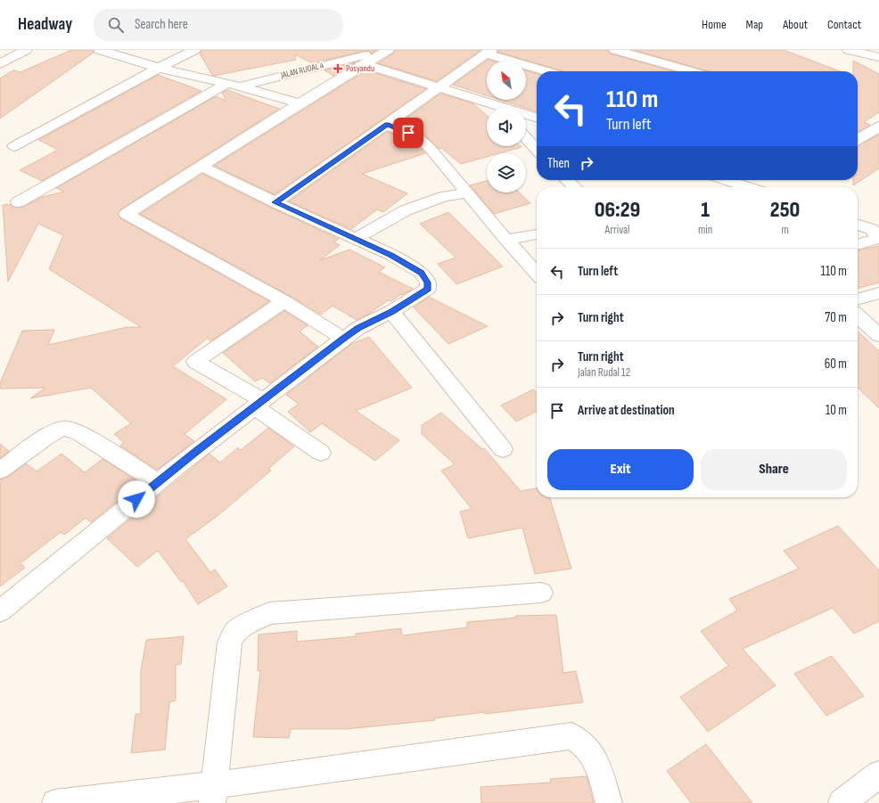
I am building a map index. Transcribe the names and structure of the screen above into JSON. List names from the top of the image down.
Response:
{
  "streets": {
    "street": ["JALAN RUDAL 4"]
  },
  "places": {
    "health": ["Posyandu"]
  },
  "north": "top left",
  "page": {
    "header": "Headway",
    "search": "Search here",
    "nav": [
      "Home",
      "Map",
      "About",
      "Contact"
    ],
    "turn": ["110 m", "Turn left"],
    "then": "Then",
    "eta": [
      "06:29",
      "Arrival",
      "1",
      "min",
      "250",
      "m"
    ],
    "list": [
      {
        "name": "Turn left",
        "value": "110 m"
      },
      {
        "name": "Turn right",
        "value": "70 m"
      },
      {
        "name": "Turn right",
        "note": "Jalan Rudal 12",
        "value": "60 m"
      },
      {
        "name": "Arrive at destination",
        "value": "10 m"
      }
    ],
    "buttons": ["Exit", "Share"]
  }
}
